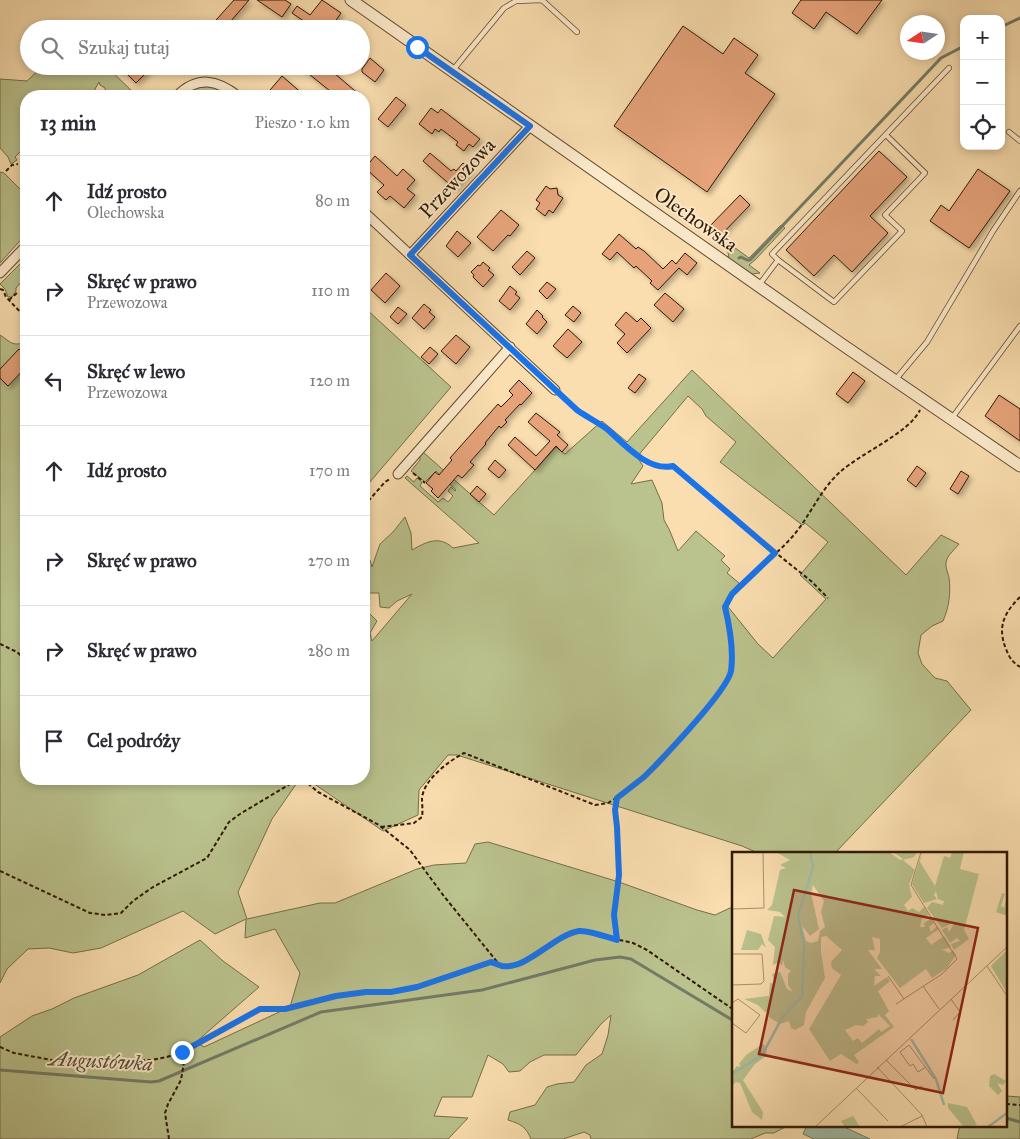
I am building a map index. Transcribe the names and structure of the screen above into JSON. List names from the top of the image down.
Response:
{
  "streets": {
    "street": ["Przewozowa", "Olechowska"]
  },
  "crossings": [
    ["Przewozowa", "Olechowska"]
  ],
  "water": ["Augustówka"],
  "north": "left",
  "page": {
    "map_buttons": ["+", "−"],
    "search": "Szukaj tutaj",
    "heading": ["13 min", "Pieszo · 1.0 km"],
    "list": [
      ["Idź prosto", "Olechowska", "80 m"],
      ["Skręć w prawo", "Przewozowa", "110 m"],
      ["Skręć w lewo", "Przewozowa", "120 m"],
      ["Idź prosto", "170 m"],
      ["Skręć w prawo", "270 m"],
      ["Skręć w prawo", "280 m"],
      "Cel podróży"
    ]
  }
}
